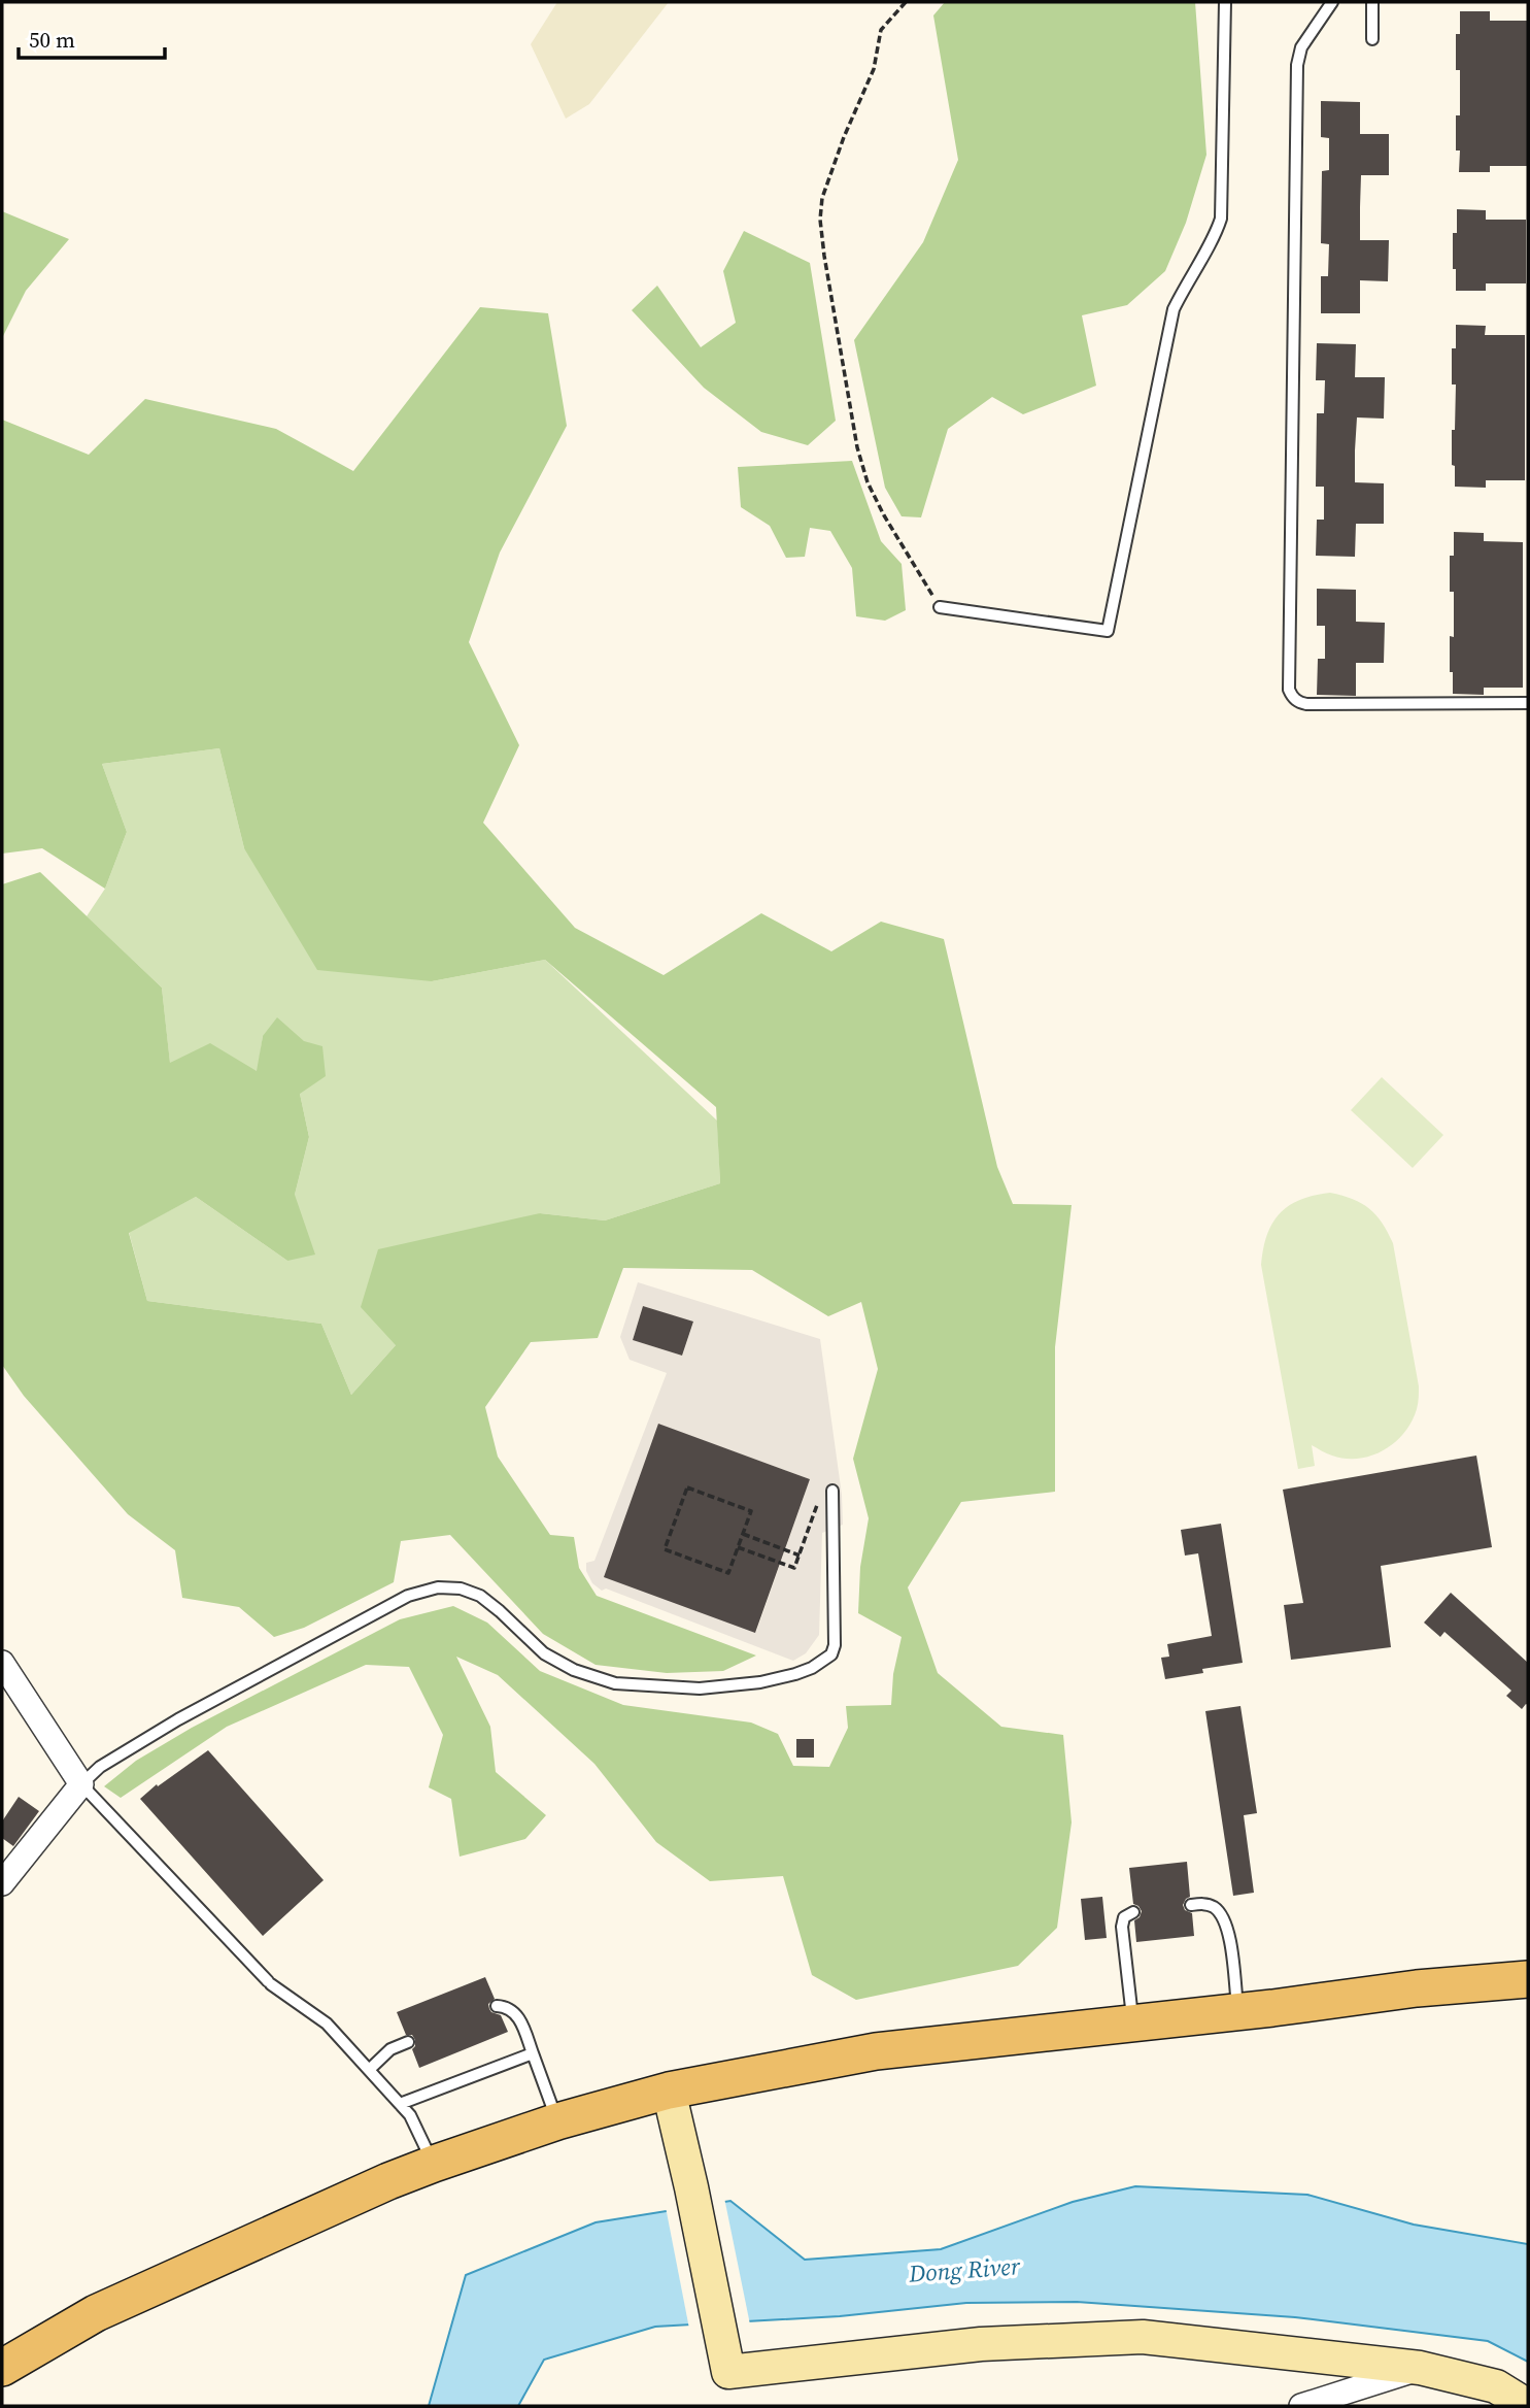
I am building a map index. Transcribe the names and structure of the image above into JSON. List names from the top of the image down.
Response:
{
  "water": ["Dong River"],
  "scale_bar": "50 m"
}
